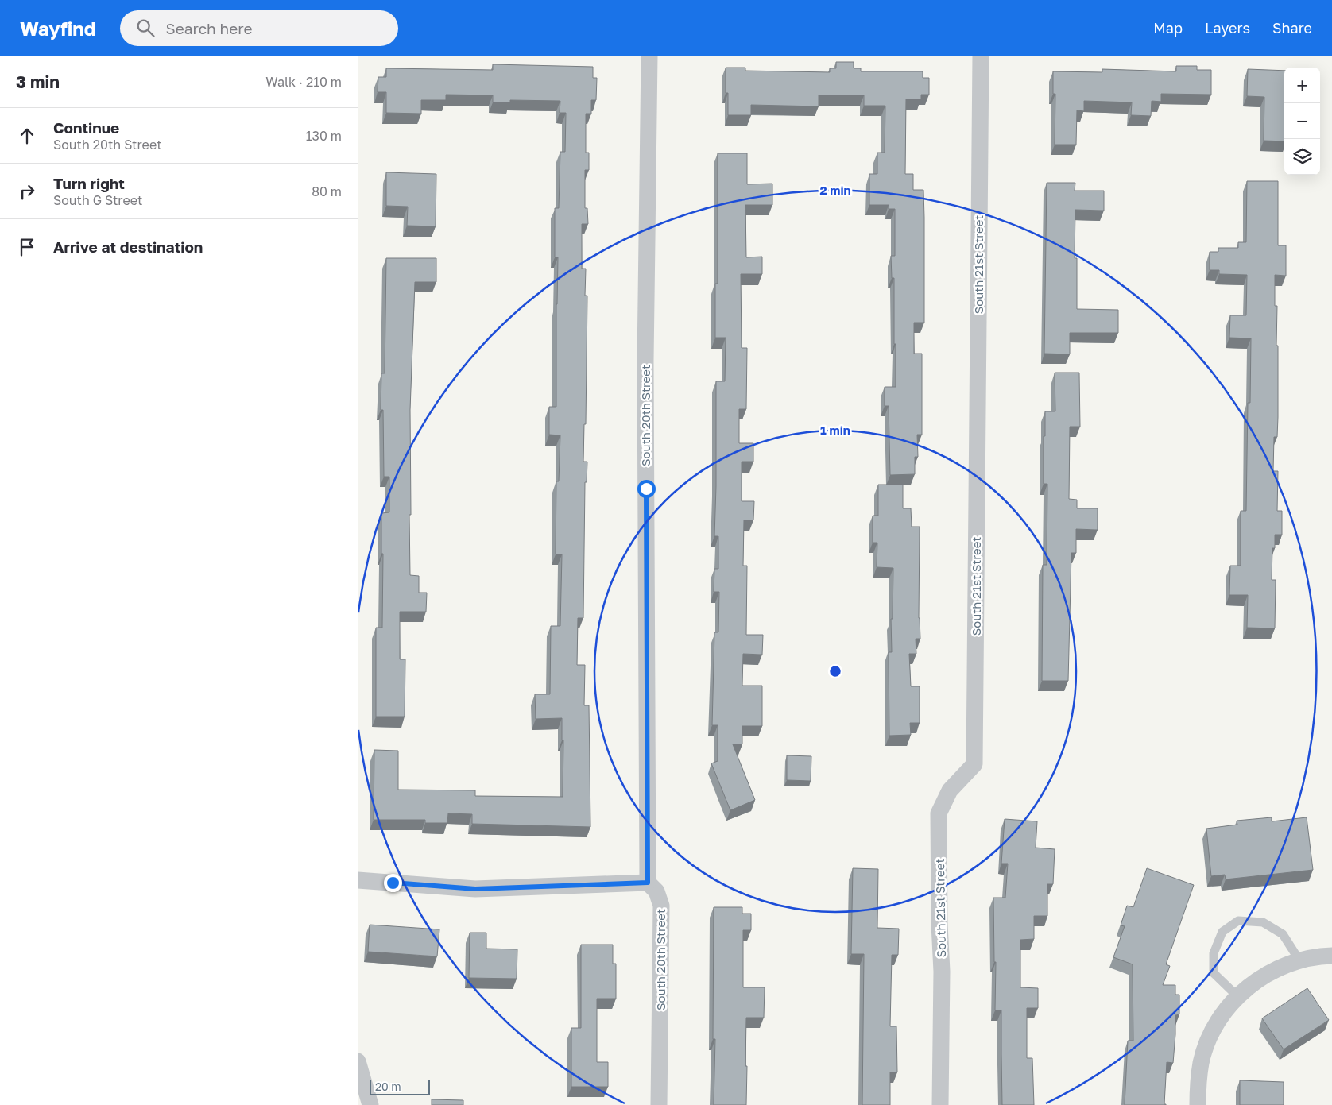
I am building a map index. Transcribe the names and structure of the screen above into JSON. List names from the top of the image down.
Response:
{
  "streets": {
    "street": ["South 21st Street", "South 20th Street"]
  },
  "scale_bar": "20 m",
  "page": {
    "header": "Wayfind",
    "search": "Search here",
    "nav": ["Map", "Layers", "Share"],
    "heading": ["3 min", "Walk · 210 m"],
    "map_buttons": ["+", "−"],
    "list": [
      ["Continue", "South 20th Street", "130 m"],
      ["Turn right", "South G Street", "80 m"],
      "Arrive at destination"
    ],
    "scale": "20 m"
  },
  "rings": ["2 min", "1 min"]
}
